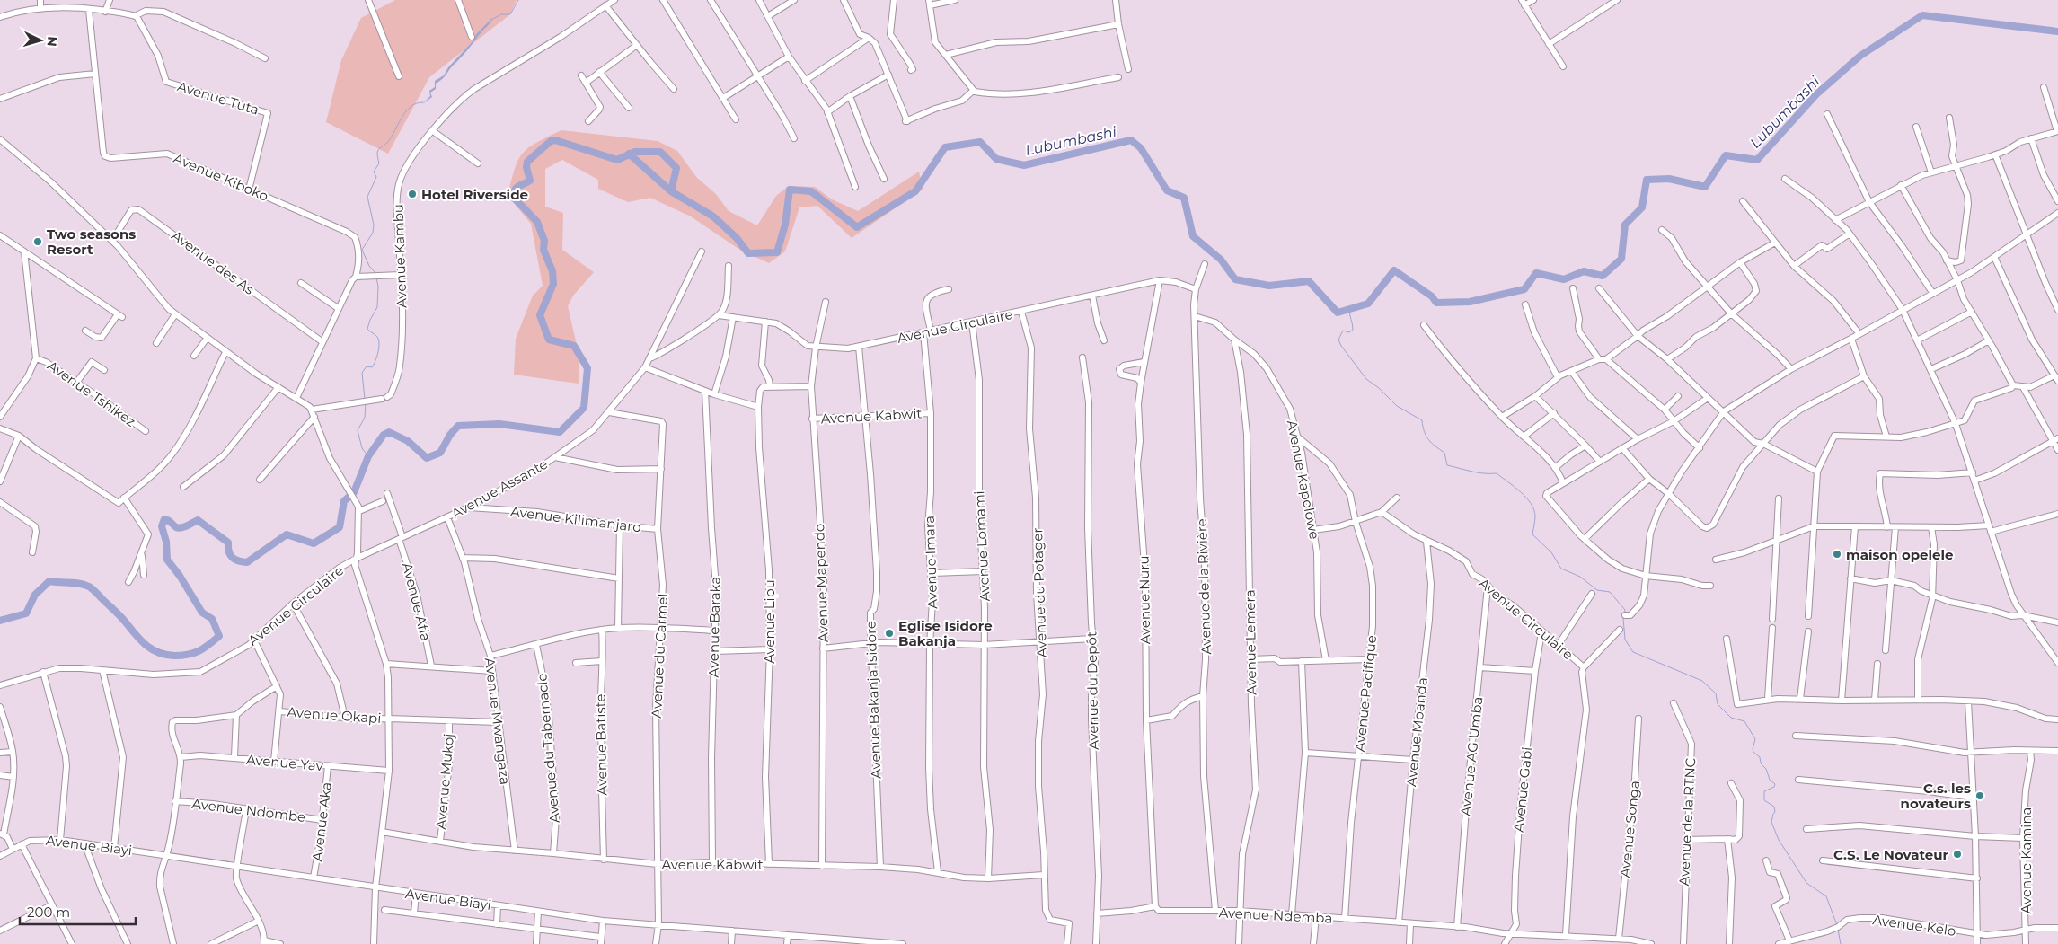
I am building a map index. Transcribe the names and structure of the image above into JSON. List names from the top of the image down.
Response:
{
  "streets": {
    "street": [
      "Avenue Tuta",
      "Avenue Kiboko",
      "Avenue Kambu",
      "Avenue des As",
      "Avenue Circulaire",
      "Avenue Tshikez",
      "Avenue Kabwit",
      "Avenue Kapolowe",
      "Avenue Assante",
      "Avenue Kilimanjaro",
      "Avenue Lomami",
      "Avenue Imara",
      "Avenue Mapendo",
      "Avenue de la Rivière",
      "Avenue du Potager",
      "Avenue Nuru",
      "Avenue Afia",
      "Avenue Lipu",
      "Avenue Baraka",
      "Avenue Lemera",
      "Avenue du Carmel",
      "Avenue du Depôt",
      "Avenue Pacifique",
      "Avenue Bakanja Isidore",
      "Avenue Okapi",
      "Avenue Mwangaza",
      "Avenue Moanda",
      "Avenue Batiste",
      "Avenue du Tabernacle",
      "Avenue AG Umba",
      "Avenue Yav",
      "Avenue Mukoj",
      "Avenue Gabi",
      "Avenue Ndombe",
      "Avenue Aka",
      "Avenue de la RTNC",
      "Avenue Songa",
      "Avenue Biayi",
      "Avenue Kamina",
      "Avenue Ndemba",
      "Avenue Kelo"
    ]
  },
  "crossings": [
    ["Avenue Tuta", "Avenue Kiboko"],
    ["Avenue Circulaire", "Avenue Assante"],
    ["Avenue Circulaire", "Avenue Lomami"],
    ["Avenue Circulaire", "Avenue Imara"],
    ["Avenue Circulaire", "Avenue Mapendo"],
    ["Avenue Circulaire", "Avenue de la Rivière"],
    ["Avenue Circulaire", "Avenue du Potager"],
    ["Avenue Circulaire", "Avenue Bakanja Isidore"],
    ["Avenue Circulaire", "Avenue Moanda"],
    ["Avenue Circulaire", "Avenue AG Umba"],
    ["Avenue Circulaire", "Avenue Gabi"],
    ["Avenue Kabwit", "Avenue Lomami"],
    ["Avenue Kabwit", "Avenue Imara"],
    ["Avenue Kabwit", "Avenue Mapendo"],
    ["Avenue Kabwit", "Avenue du Potager"],
    ["Avenue Kabwit", "Avenue Lipu"],
    ["Avenue Kabwit", "Avenue Baraka"],
    ["Avenue Kabwit", "Avenue du Carmel"],
    ["Avenue Kabwit", "Avenue Bakanja Isidore"],
    ["Avenue Kabwit", "Avenue Mwangaza"],
    ["Avenue Kabwit", "Avenue Batiste"],
    ["Avenue Kabwit", "Avenue du Tabernacle"],
    ["Avenue Kabwit", "Avenue Mukoj"],
    ["Avenue Kapolowe", "Avenue de la Rivière"],
    ["Avenue Kapolowe", "Avenue Lemera"],
    ["Avenue Kapolowe", "Avenue Pacifique"],
    ["Avenue Assante", "Avenue Kilimanjaro"],
    ["Avenue Assante", "Avenue Afia"],
    ["Avenue Assante", "Avenue du Carmel"],
    ["Avenue Assante", "Avenue Mwangaza"],
    ["Avenue Kilimanjaro", "Avenue du Carmel"],
    ["Avenue de la Rivière", "Avenue Ndemba"],
    ["Avenue Nuru", "Avenue Ndemba"],
    ["Avenue Lemera", "Avenue Ndemba"],
    ["Avenue du Carmel", "Avenue Biayi"],
    ["Avenue du Depôt", "Avenue Ndemba"],
    ["Avenue Pacifique", "Avenue Ndemba"],
    ["Avenue Okapi", "Avenue Mwangaza"],
    ["Avenue Okapi", "Avenue Mukoj"],
    ["Avenue Moanda", "Avenue Ndemba"],
    ["Avenue AG Umba", "Avenue Ndemba"],
    ["Avenue Yav", "Avenue Aka"],
    ["Avenue Gabi", "Avenue Ndemba"],
    ["Avenue Ndombe", "Avenue Aka"],
    ["Avenue Aka", "Avenue Biayi"],
    ["Avenue Songa", "Avenue Ndemba"],
    ["Avenue Kamina", "Avenue Kelo"]
  ],
  "water": ["Lubumbashi"],
  "places": [
    "Hotel Riverside",
    "Two seasons Resort",
    "maison opelele",
    "Eglise Isidore Bakanja",
    "C.s. les novateurs",
    "C.S. Le Novateur"
  ],
  "scale_bar": "200 m",
  "north": "right"
}
